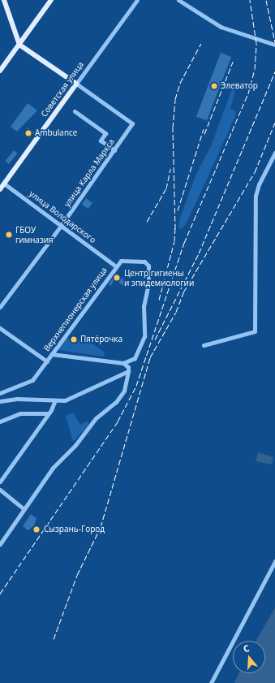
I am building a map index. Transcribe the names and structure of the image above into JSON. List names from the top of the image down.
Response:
{
  "streets": {
    "main road": ["Советская улица"],
    "street": ["улица Карла Маркса", "улица Володарского", "Верхнепионерская улица"]
  },
  "crossings": [
    ["Советская улица", "улица Карла Маркса"],
    ["Советская улица", "улица Володарского"],
    ["улица Карла Маркса", "улица Володарского"],
    ["улица Володарского", "Верхнепионерская улица"]
  ],
  "places": [
    "Элеватор",
    "Ambulance",
    "ГБОУ гимназия",
    "Центр гигиены и эпидемиологии",
    "Пятёрочка",
    "Сызрань-Город"
  ],
  "north": "top"
}
